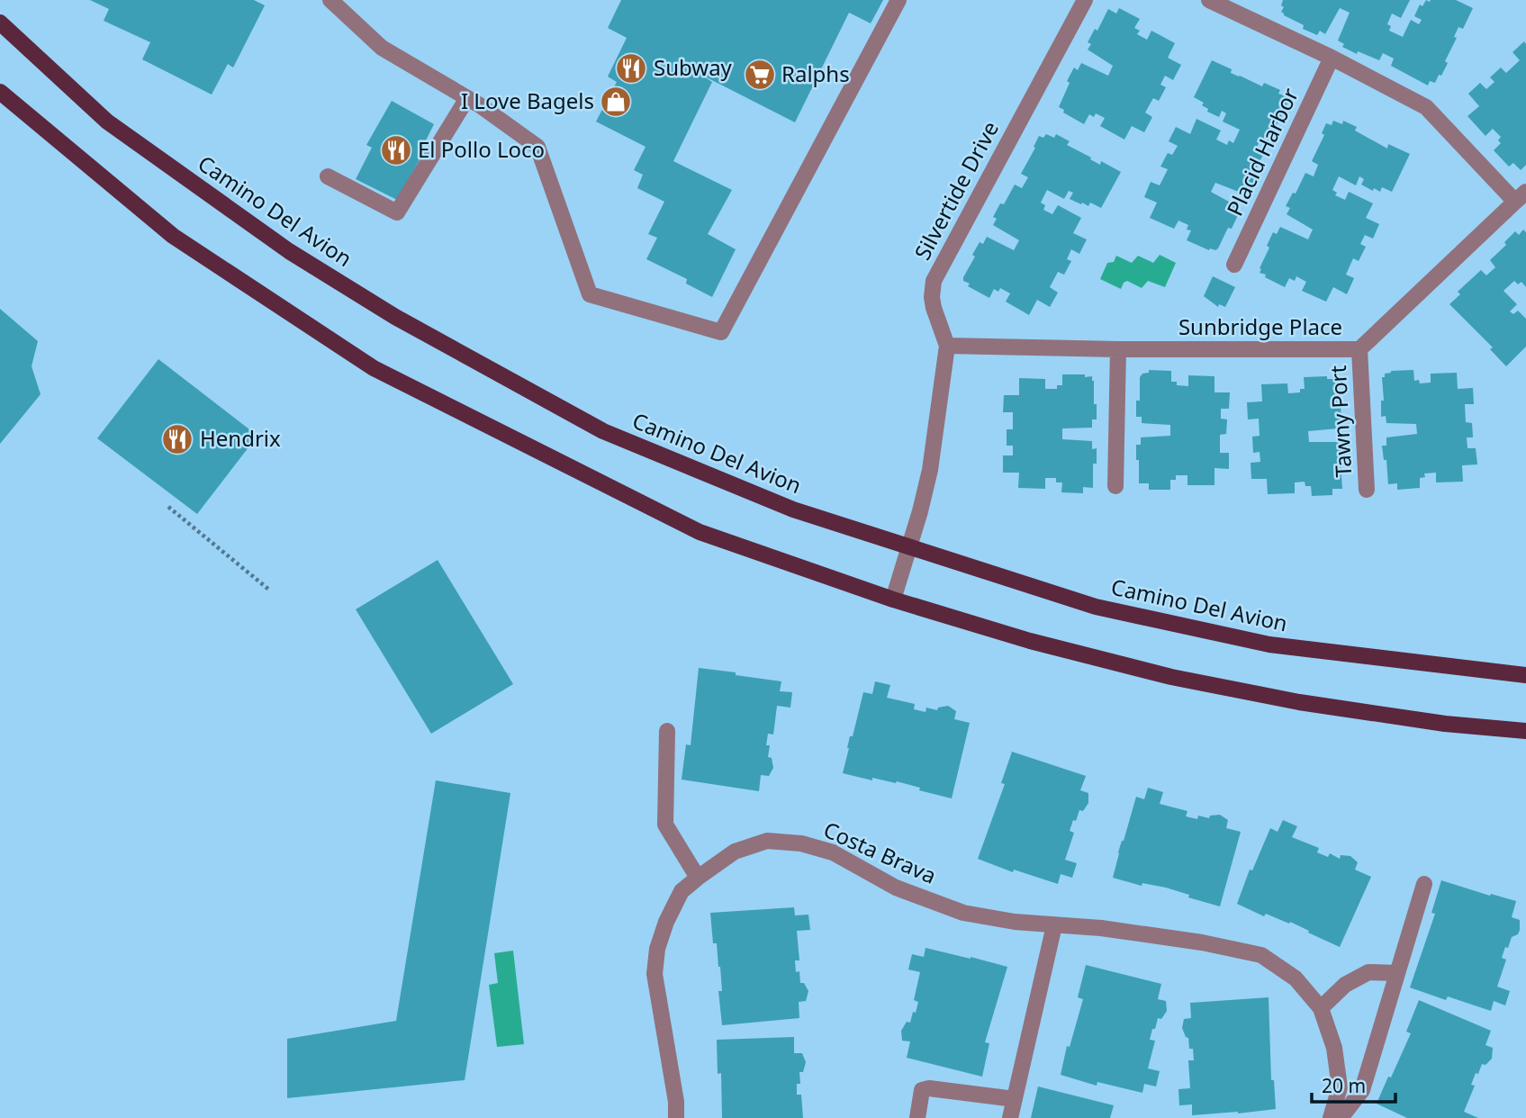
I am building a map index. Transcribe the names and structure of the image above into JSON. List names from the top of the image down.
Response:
{
  "streets": {
    "main road": ["Camino Del Avion"],
    "street": [
      "Placid Harbor",
      "Silvertide Drive",
      "Sunbridge Place",
      "Tawny Port",
      "Costa Brava"
    ]
  },
  "crossings": [
    ["Silvertide Drive", "Camino Del Avion"],
    ["Silvertide Drive", "Sunbridge Place"],
    ["Sunbridge Place", "Tawny Port"]
  ],
  "places": {
    "restaurant": ["Subway", "El Pollo Loco", "Hendrix"],
    "supermarket": ["Ralphs"],
    "shop": ["I Love Bagels"]
  },
  "scale_bar": "20 m"
}
